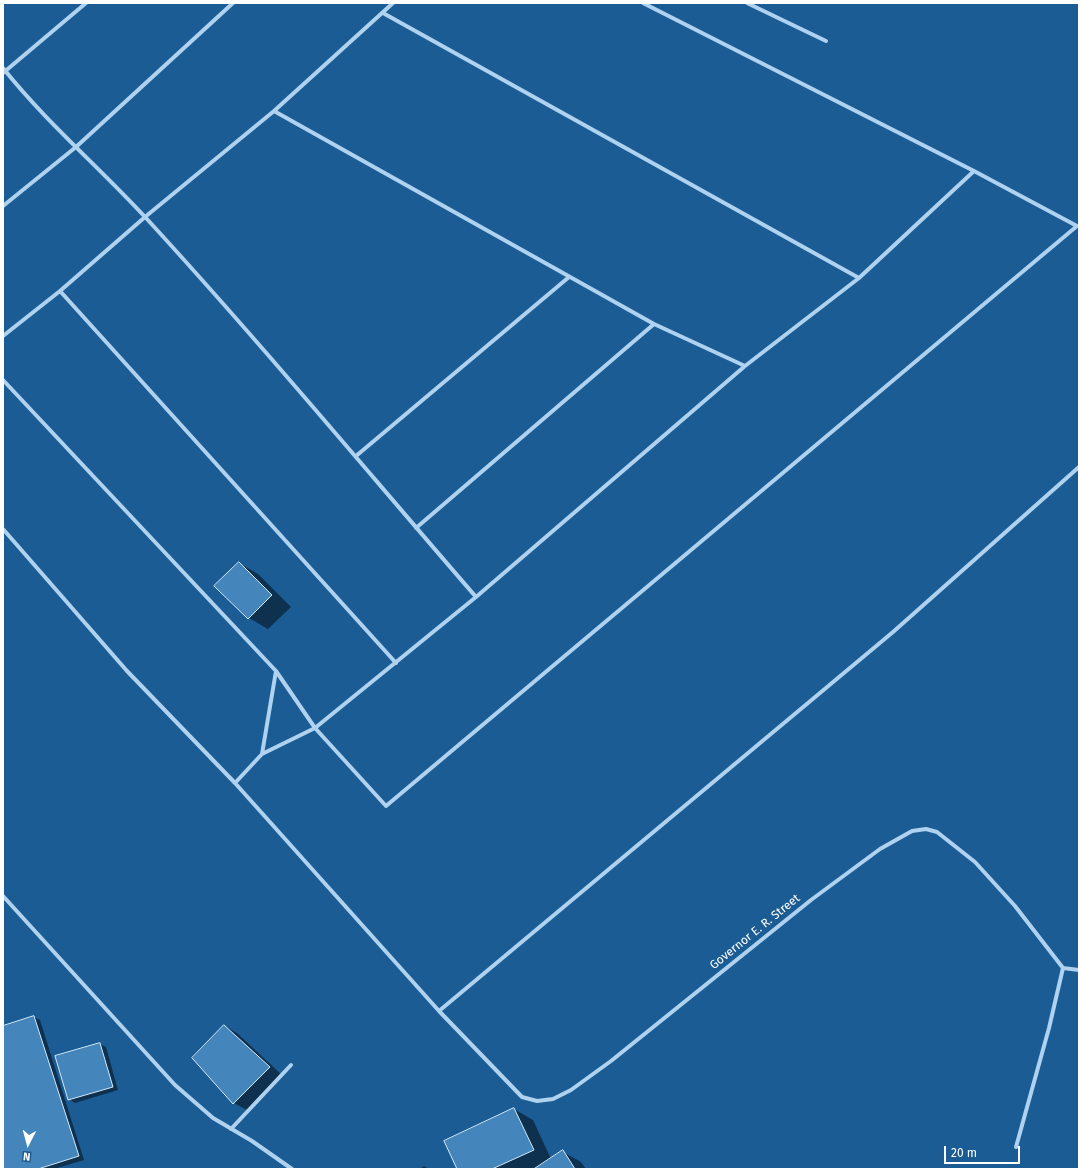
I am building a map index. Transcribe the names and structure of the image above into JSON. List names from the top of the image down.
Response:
{
  "streets": {
    "street": ["Governor E. R. Street"]
  },
  "scale_bar": "20 m",
  "north": "bottom"
}
